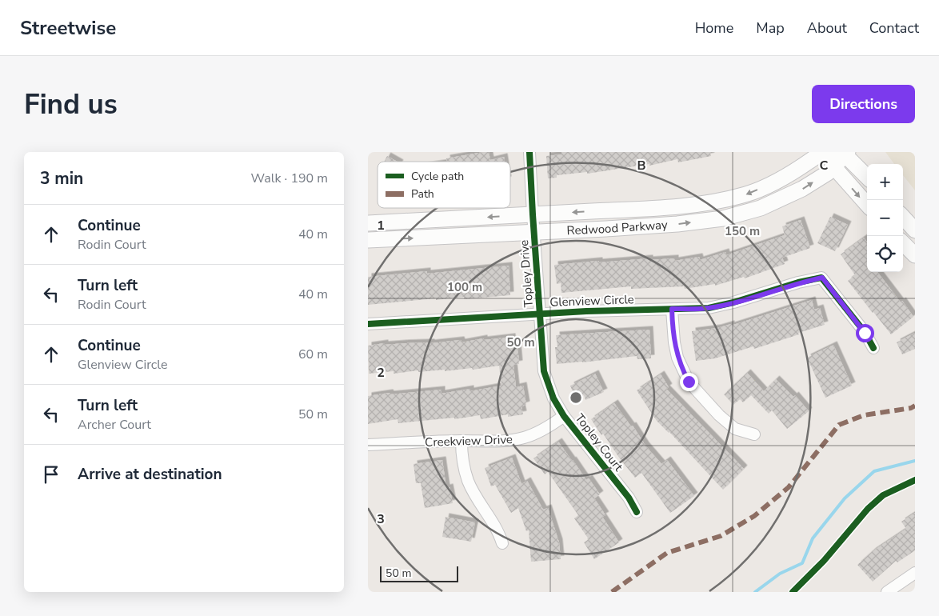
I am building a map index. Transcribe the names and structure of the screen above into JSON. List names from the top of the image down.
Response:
{
  "streets": {
    "main road": ["Redwood Parkway"],
    "street": [
      "Topley Drive",
      "Glenview Circle",
      "Creekview Drive",
      "Topley Court"
    ]
  },
  "crossings": [
    ["Redwood Parkway", "Topley Drive"],
    ["Topley Drive", "Glenview Circle"],
    ["Topley Drive", "Topley Court"],
    ["Glenview Circle", "Topley Court"],
    ["Creekview Drive", "Topley Court"]
  ],
  "legend": ["Cycle path", "Path"],
  "scale_bar": "50 m",
  "page": {
    "header": "Streetwise",
    "nav": [
      "Home",
      "Map",
      "About",
      "Contact"
    ],
    "buttons": "Directions",
    "title": "Find us",
    "heading": ["3 min", "Walk · 190 m"],
    "map_buttons": ["+", "−"],
    "list": [
      ["Continue", "Rodin Court", "40 m"],
      ["Turn left", "Rodin Court", "40 m"],
      ["Continue", "Glenview Circle", "60 m"],
      ["Turn left", "Archer Court", "50 m"],
      "Arrive at destination"
    ],
    "scale": "50 m"
  },
  "grid": {
    "columns": ["B", "C"],
    "rows": ["1", "2", "3"]
  },
  "rings": ["150 m", "100 m", "50 m"]
}
